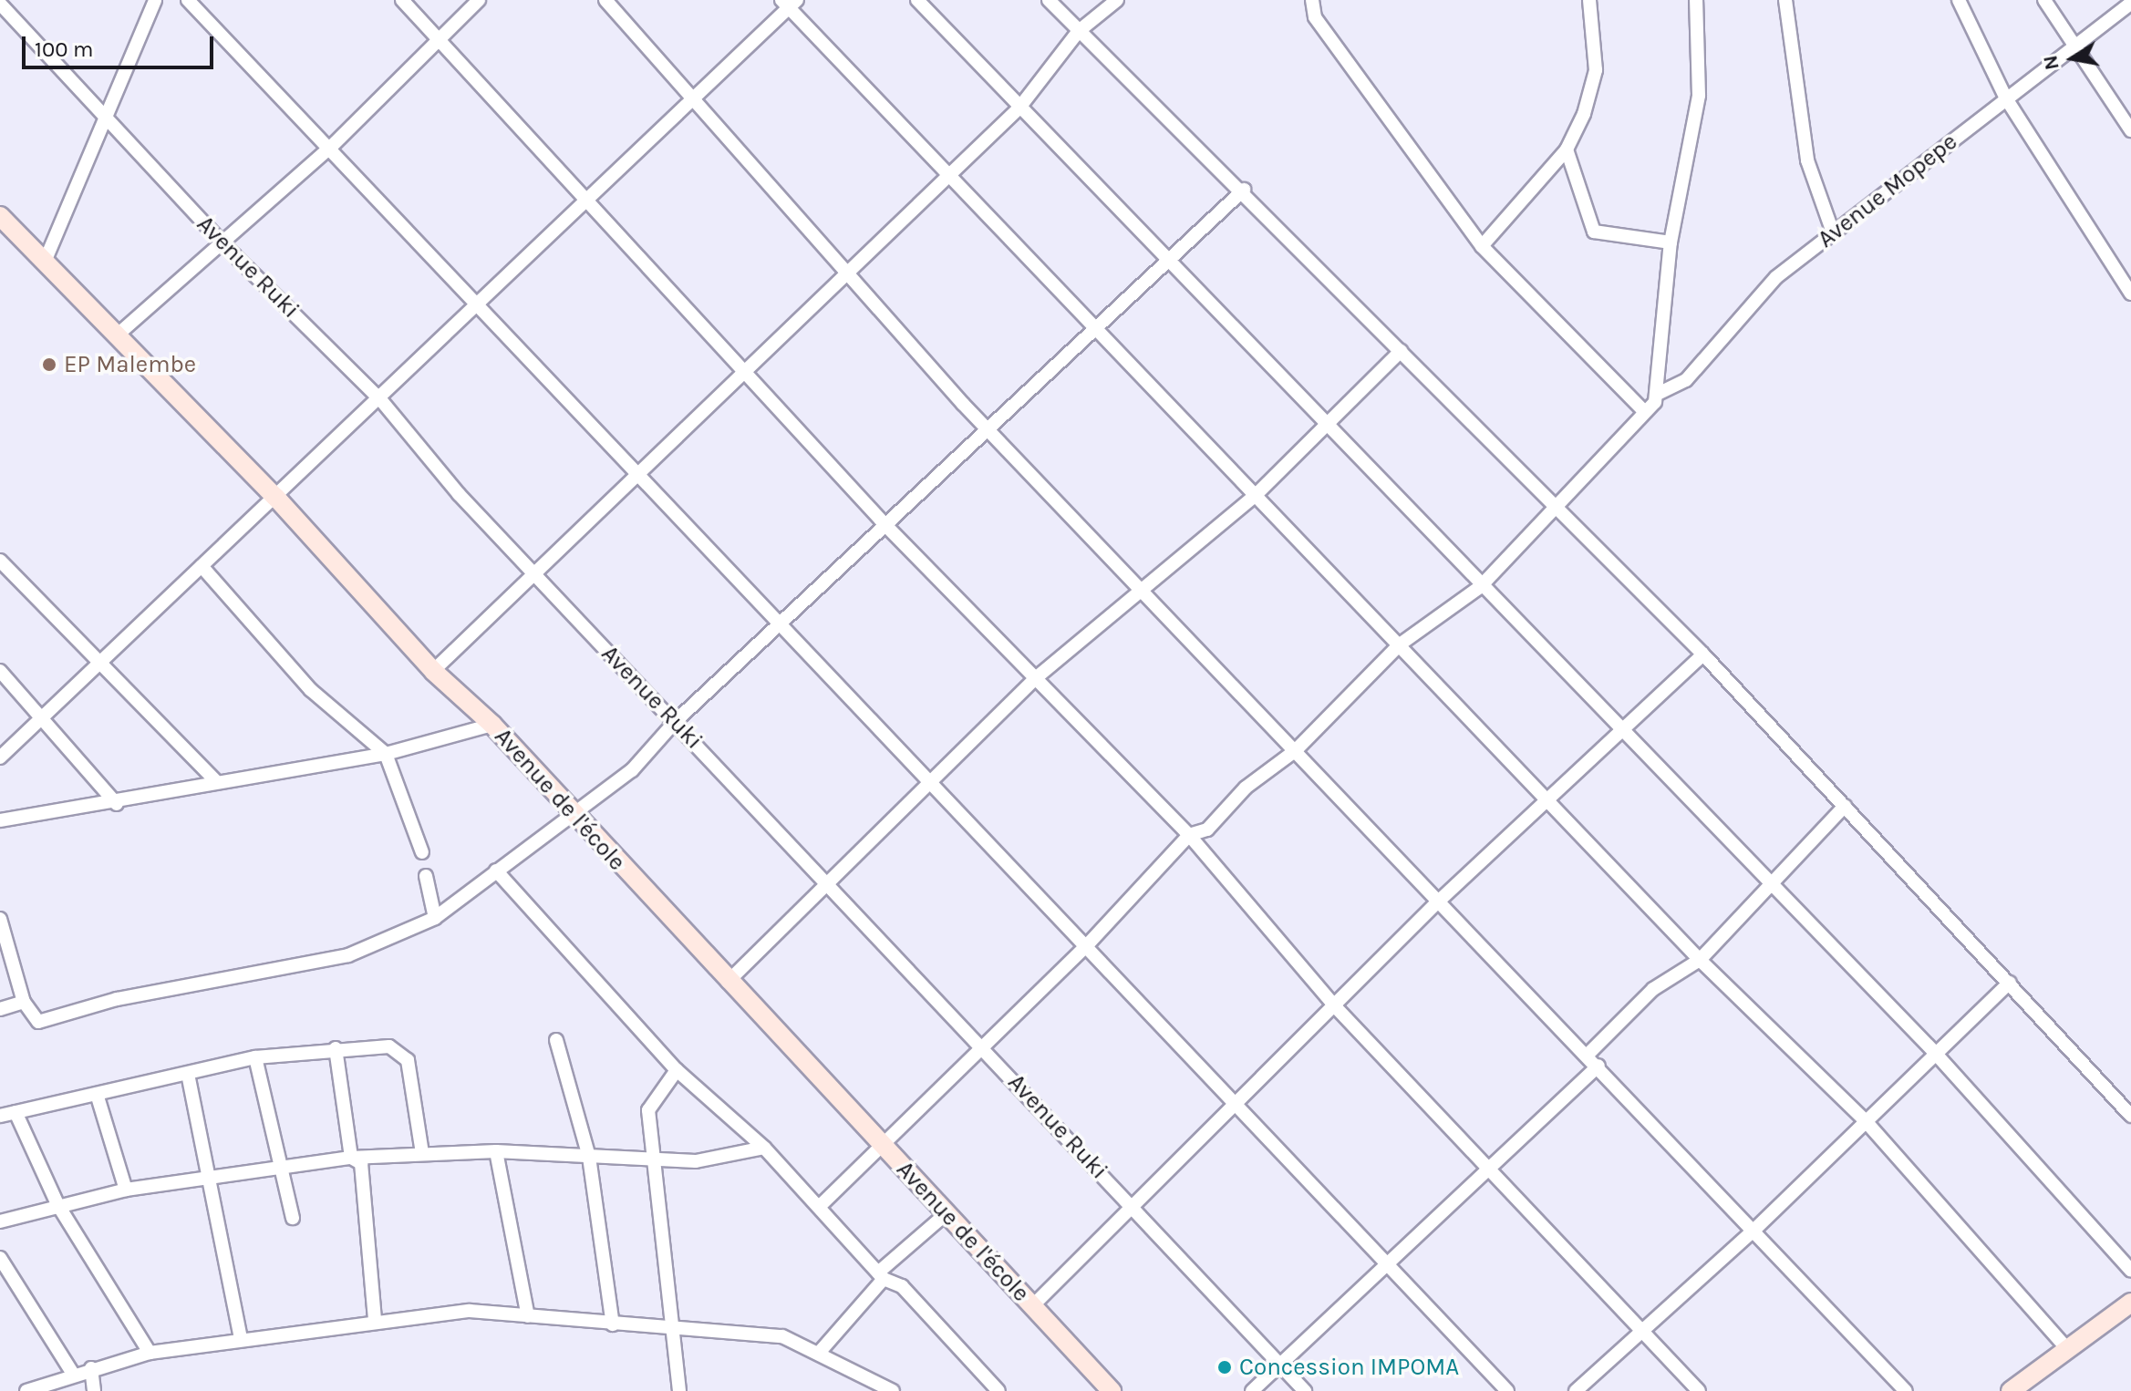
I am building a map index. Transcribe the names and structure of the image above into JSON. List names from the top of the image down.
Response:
{
  "streets": {
    "street": ["Avenue Mopepe", "Avenue Ruki", "Avenue de l'école"]
  },
  "places": ["EP Malembe", "Concession IMPOMA"],
  "scale_bar": "100 m",
  "north": "left"
}
